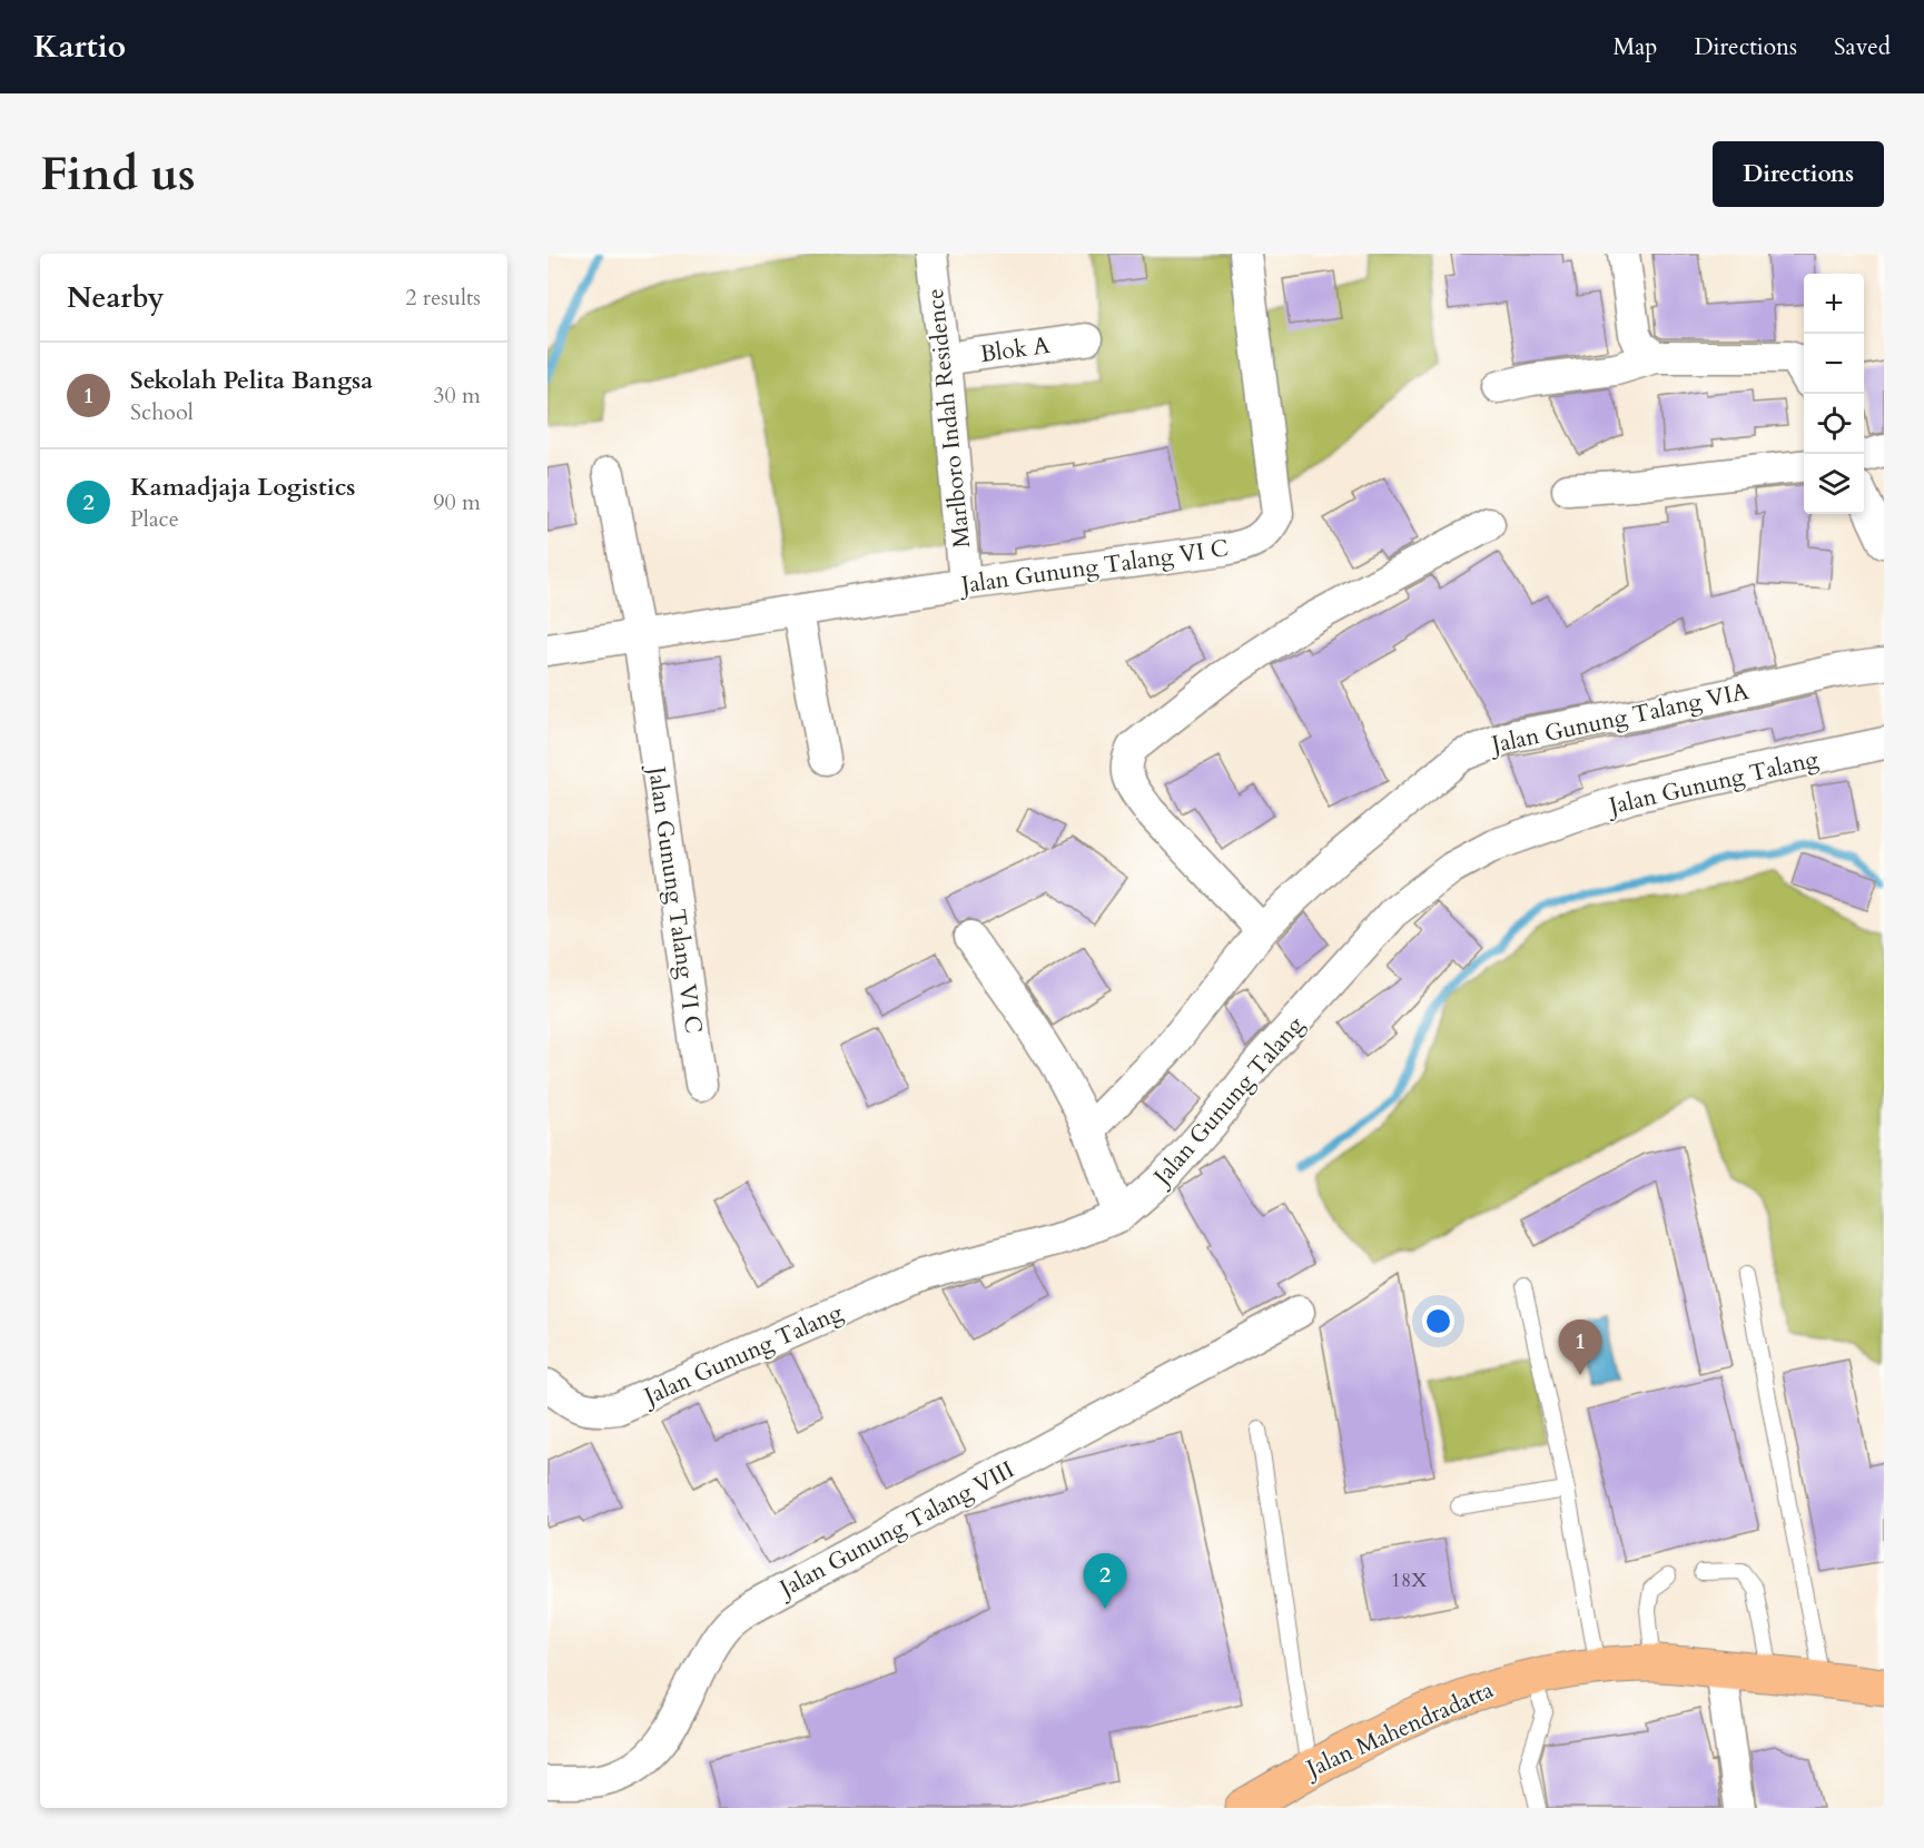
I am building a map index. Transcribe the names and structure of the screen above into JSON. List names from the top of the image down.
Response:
{
  "streets": {
    "highway": ["Jalan Mahendradatta"],
    "street": [
      "Blok A",
      "Marlboro Indah Residence",
      "Jalan Gunung Talang VI C",
      "Jalan Gunung Talang VIA",
      "Jalan Gunung Talang",
      "Jalan Gunung Talang VIII"
    ]
  },
  "crossings": [
    ["Blok A", "Marlboro Indah Residence"],
    ["Marlboro Indah Residence", "Jalan Gunung Talang VI C"]
  ],
  "house_numbers": ["18X"],
  "page": {
    "header": "Kartio",
    "nav": ["Map", "Directions", "Saved"],
    "buttons": "Directions",
    "title": "Find us",
    "heading": ["Nearby", "2 results"],
    "map_buttons": ["+", "−"],
    "list": [
      {
        "mark": "1",
        "name": "Sekolah Pelita Bangsa",
        "note": "School",
        "value": "30 m"
      },
      {
        "mark": "2",
        "name": "Kamadjaja Logistics",
        "note": "Place",
        "value": "90 m"
      }
    ],
    "pins": ["1", "2"]
  }
}
